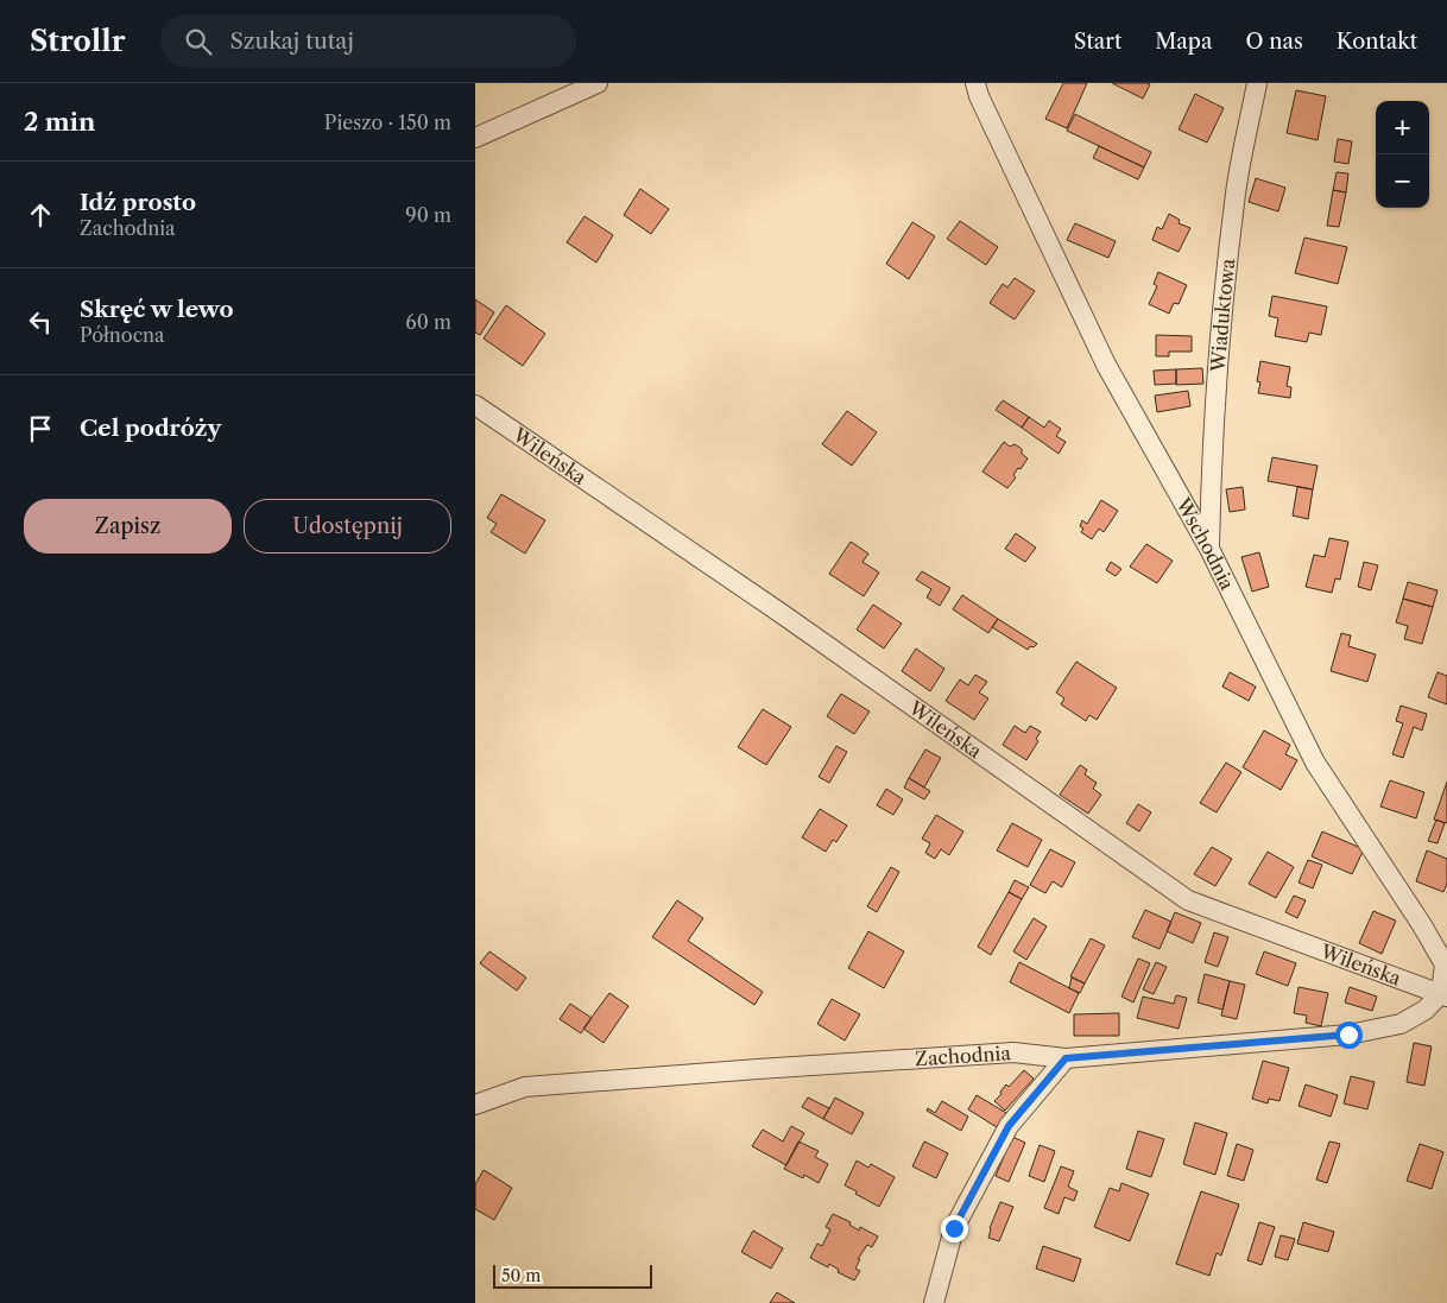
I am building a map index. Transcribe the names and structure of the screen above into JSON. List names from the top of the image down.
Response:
{
  "streets": {
    "street": [
      "Wiaduktowa",
      "Wileńska",
      "Wschodnia",
      "Zachodnia"
    ]
  },
  "crossings": [
    ["Wiaduktowa", "Wschodnia"],
    ["Wileńska", "Wschodnia"],
    ["Wileńska", "Zachodnia"],
    ["Wschodnia", "Zachodnia"]
  ],
  "scale_bar": "50 m",
  "page": {
    "header": "Strollr",
    "search": "Szukaj tutaj",
    "nav": [
      "Start",
      "Mapa",
      "O nas",
      "Kontakt"
    ],
    "heading": ["2 min", "Pieszo · 150 m"],
    "map_buttons": ["+", "−"],
    "list": [
      ["Idź prosto", "Zachodnia", "90 m"],
      ["Skręć w lewo", "Północna", "60 m"],
      "Cel podróży"
    ],
    "buttons": ["Zapisz", "Udostępnij"],
    "scale": "50 m"
  }
}
